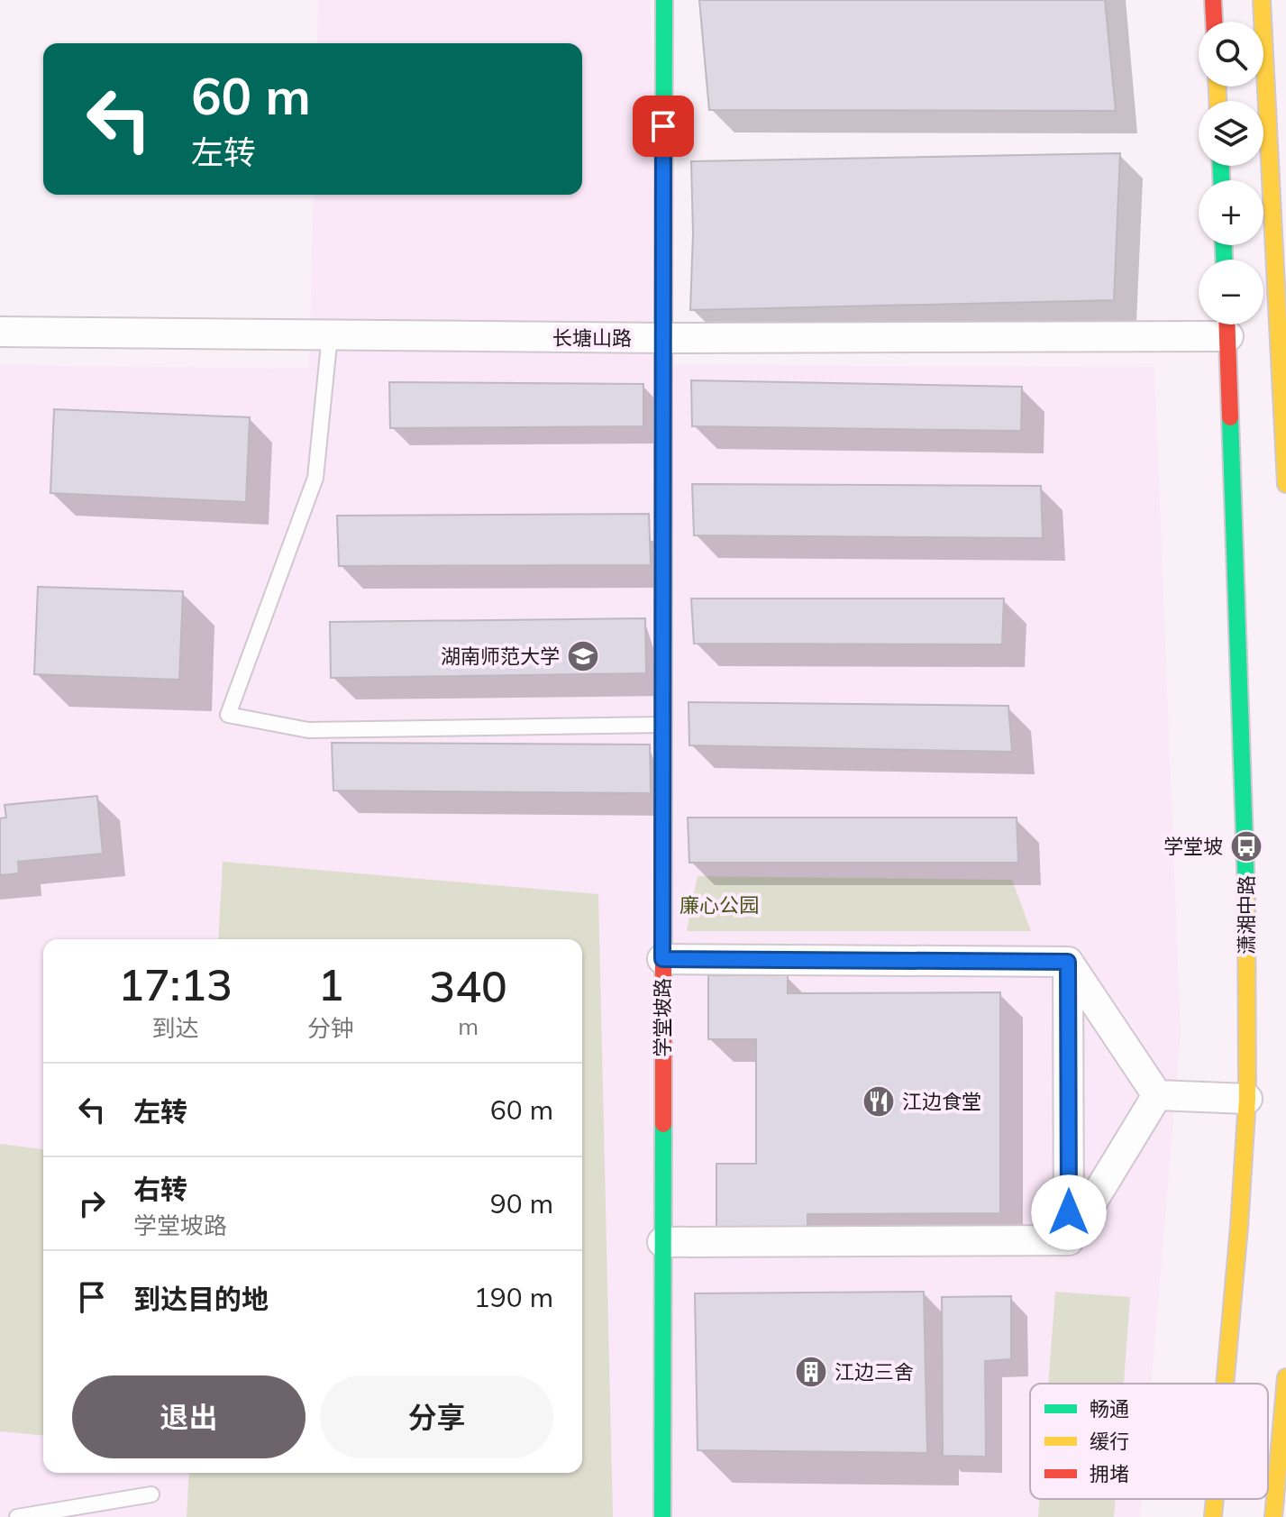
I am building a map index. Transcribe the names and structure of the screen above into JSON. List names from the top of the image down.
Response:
{
  "streets": {
    "main road": ["潇湘中路", "学堂坡路"],
    "street": ["长塘山路"]
  },
  "crossings": [
    ["长塘山路", "学堂坡路"]
  ],
  "parks": ["廉心公园"],
  "places": {
    "school or university": ["湖南师范大学"],
    "bus stop": ["学堂坡"],
    "restaurant": ["江边食堂"],
    "building": ["江边三舍"]
  },
  "legend": ["畅通", "缓行", "拥堵"],
  "page": {
    "map_buttons": ["+", "−"],
    "turn": ["60 m", "左转"],
    "eta": [
      "17:13",
      "到达",
      "1",
      "分钟",
      "340",
      "m"
    ],
    "list": [
      {
        "name": "左转",
        "value": "60 m"
      },
      {
        "name": "右转",
        "note": "学堂坡路",
        "value": "90 m"
      },
      {
        "name": "到达目的地",
        "value": "190 m"
      }
    ],
    "buttons": ["退出", "分享"]
  }
}
